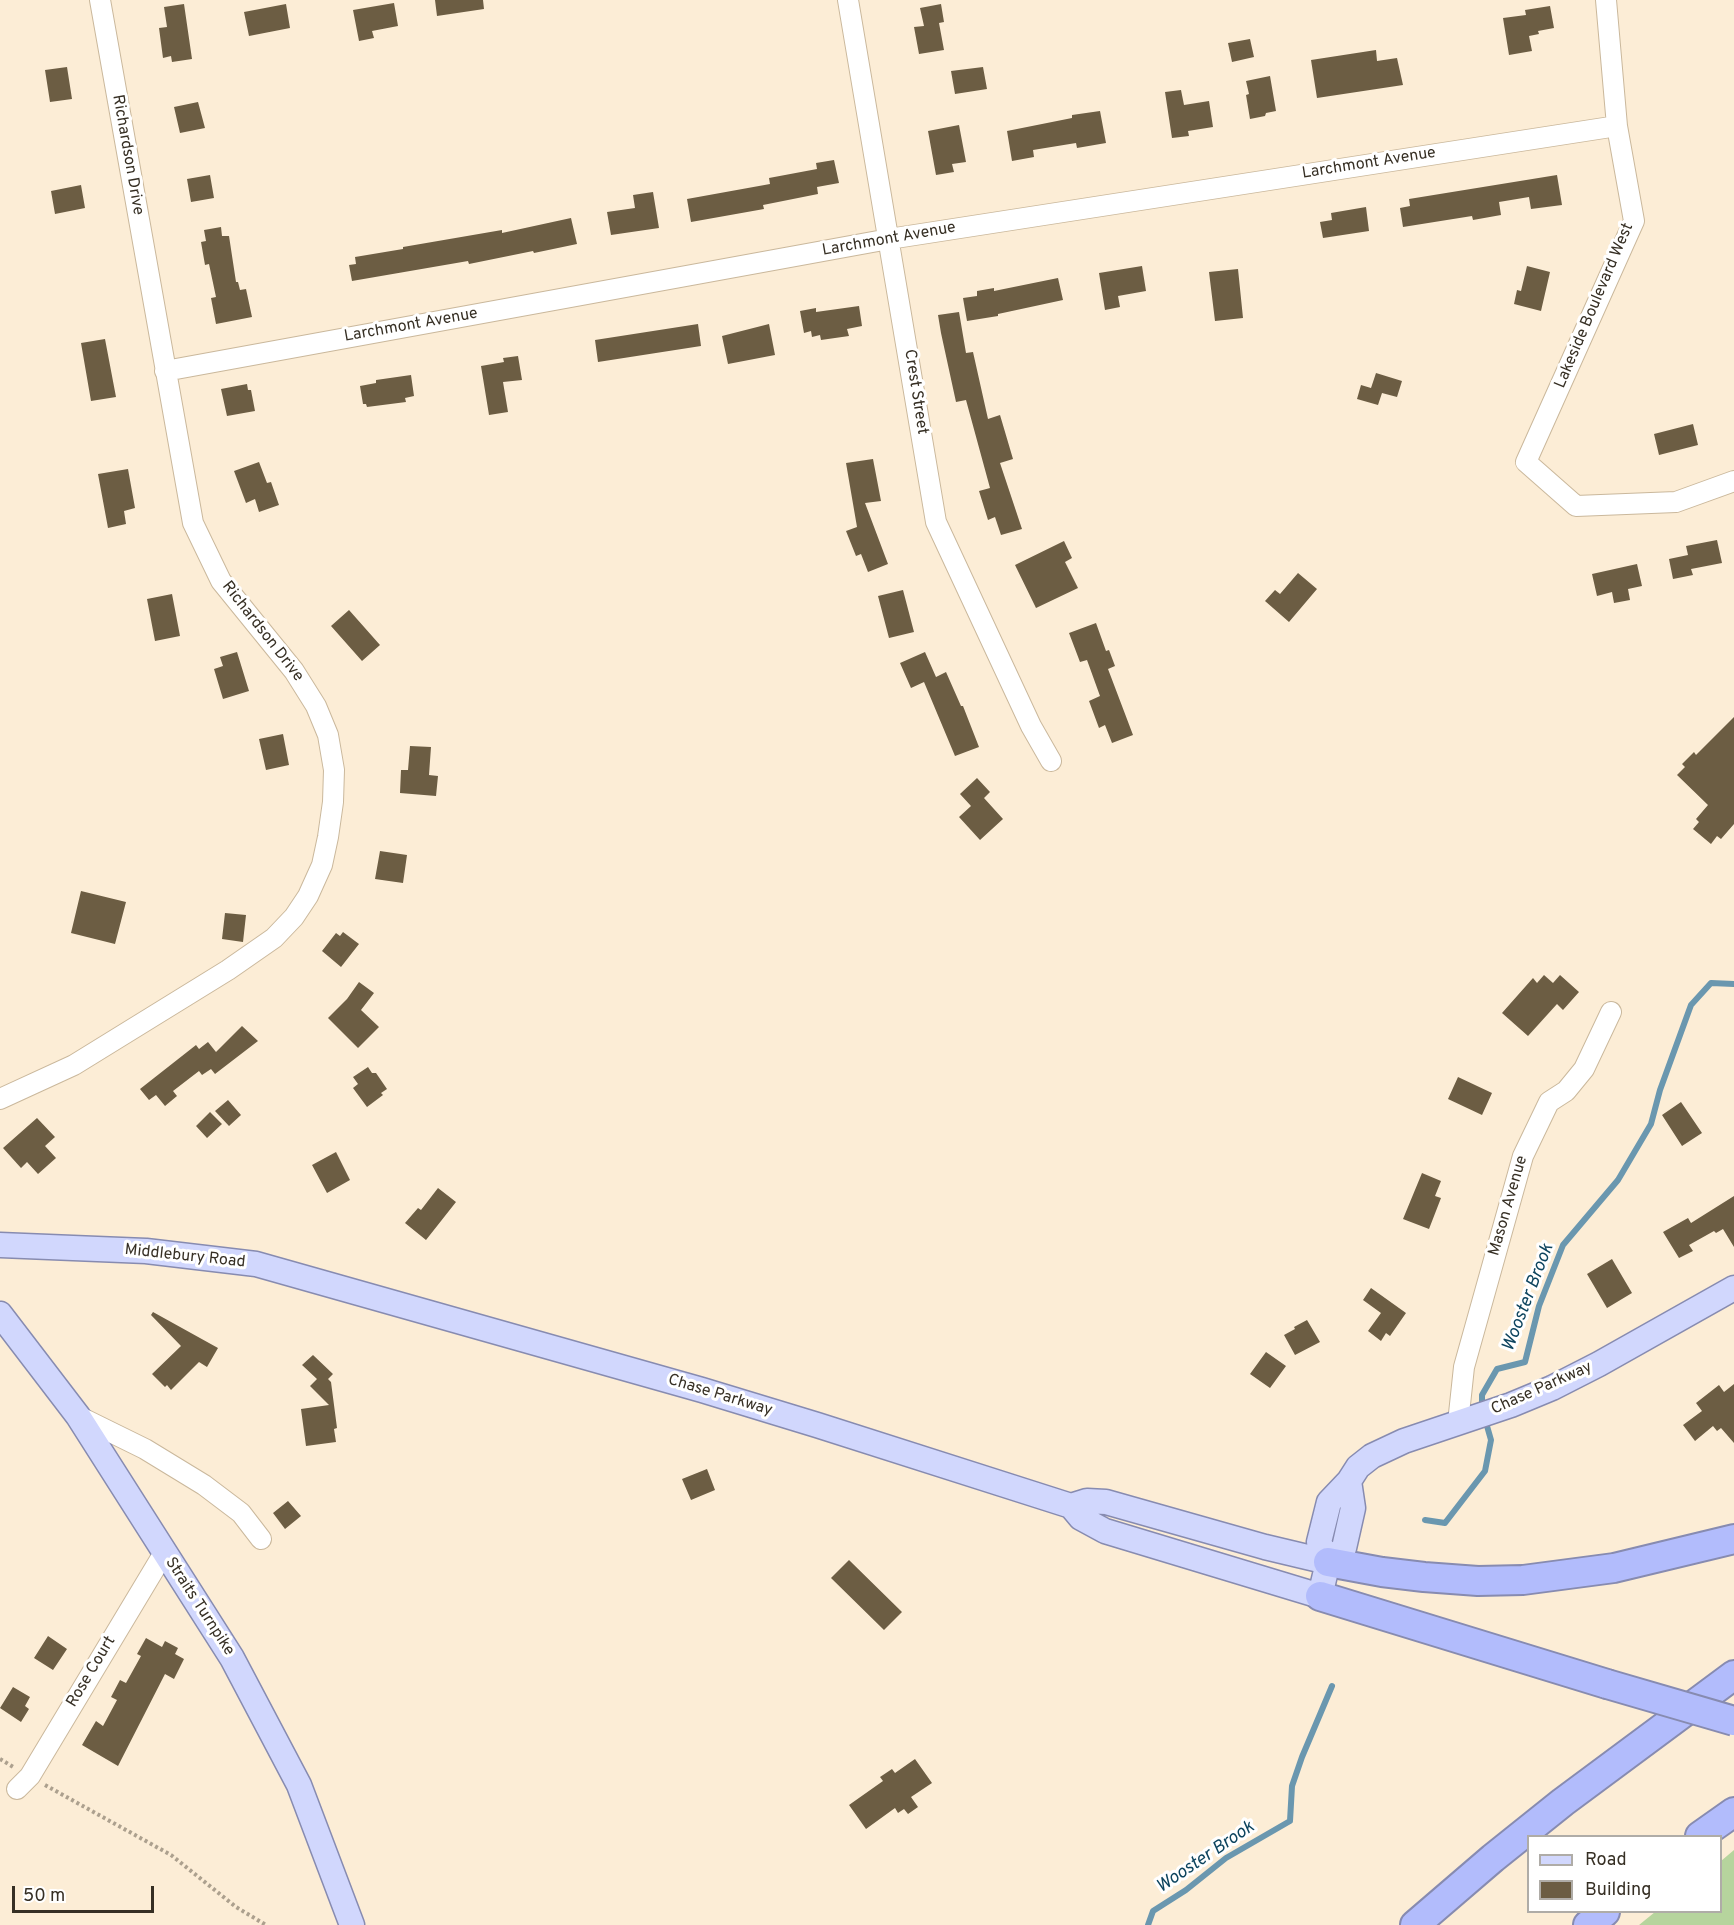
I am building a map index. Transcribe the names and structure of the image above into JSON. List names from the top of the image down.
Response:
{
  "streets": {
    "main road": ["Middlebury Road", "Chase Parkway", "Straits Turnpike"],
    "street": [
      "Richardson Drive",
      "Larchmont Avenue",
      "Lakeside Boulevard West",
      "Crest Street",
      "Mason Avenue",
      "Rose Court"
    ]
  },
  "crossings": [
    ["Richardson Drive", "Larchmont Avenue"],
    ["Larchmont Avenue", "Lakeside Boulevard West"],
    ["Larchmont Avenue", "Crest Street"],
    ["Mason Avenue", "Chase Parkway"],
    ["Middlebury Road", "Chase Parkway"],
    ["Straits Turnpike", "Rose Court"]
  ],
  "water": ["Wooster Brook"],
  "legend": ["Road", "Building"],
  "scale_bar": "50 m"
}
